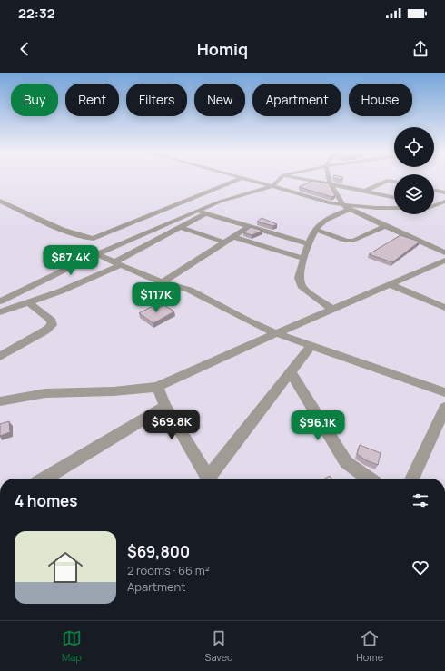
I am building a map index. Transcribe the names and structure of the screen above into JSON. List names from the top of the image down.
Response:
{
  "page": {
    "status": "22:32",
    "header": "Homiq",
    "chip": [
      "Buy",
      "Rent",
      "Filters",
      "New",
      "Apartment",
      "House"
    ],
    "price": [
      "$87.4K",
      "$117K",
      "$69.8K",
      "$96.1K"
    ],
    "heading": "4 homes",
    "list": [
      {
        "name": "$69,800",
        "note": "2 rooms · 66 m² · Apartment"
      }
    ],
    "tabs": ["Map", "Saved", "Home"]
  }
}
